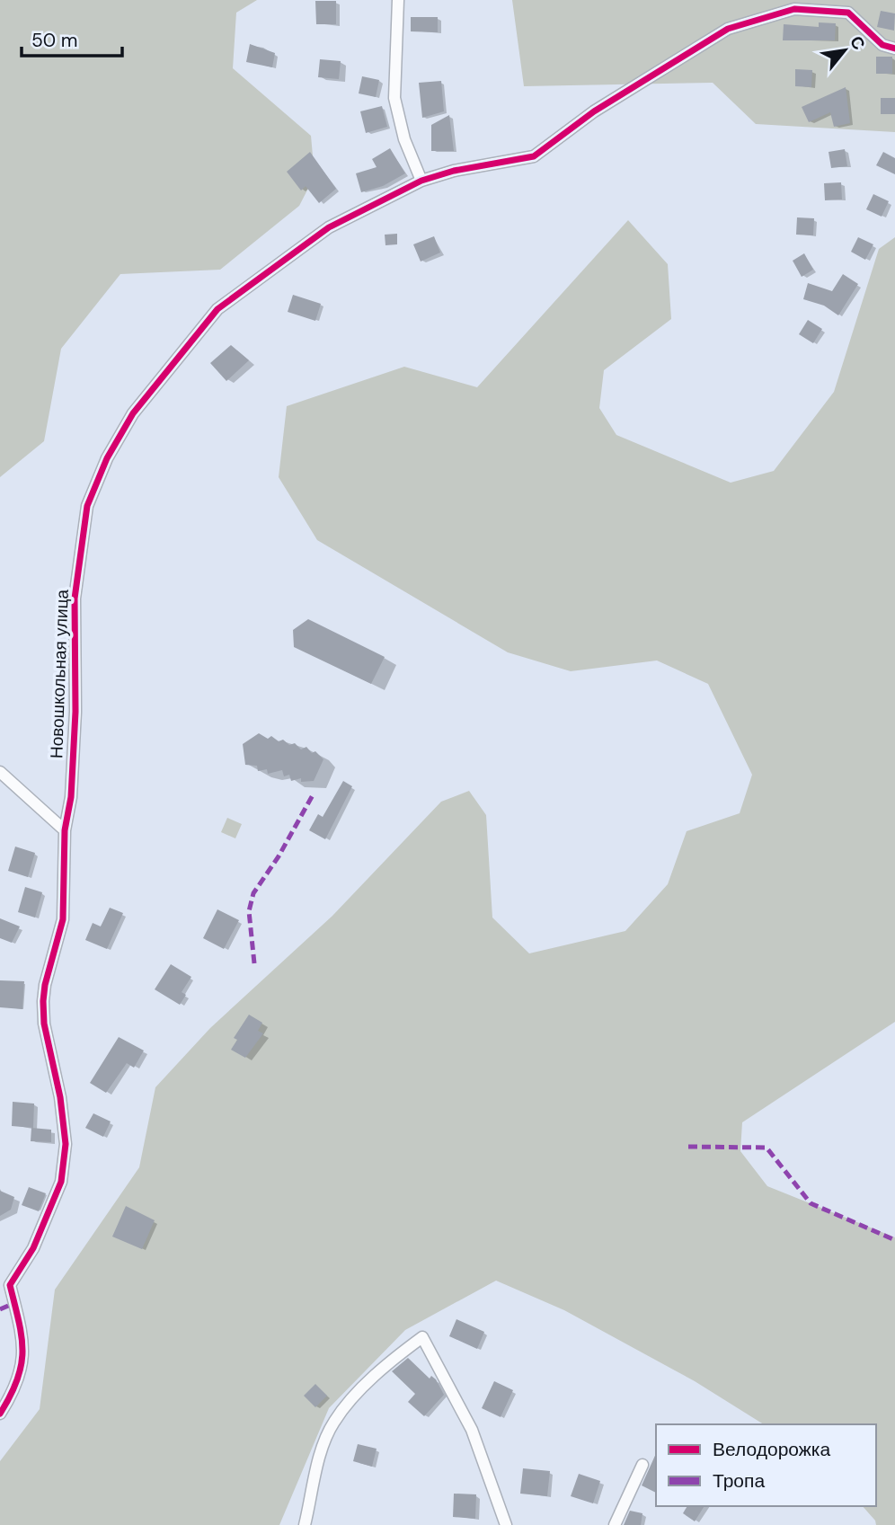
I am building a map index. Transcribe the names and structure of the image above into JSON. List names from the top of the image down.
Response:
{
  "streets": {
    "street": ["Новошкольная улица"]
  },
  "legend": ["Велодорожка", "Тропа"],
  "scale_bar": "50 m",
  "north": "top right"
}
